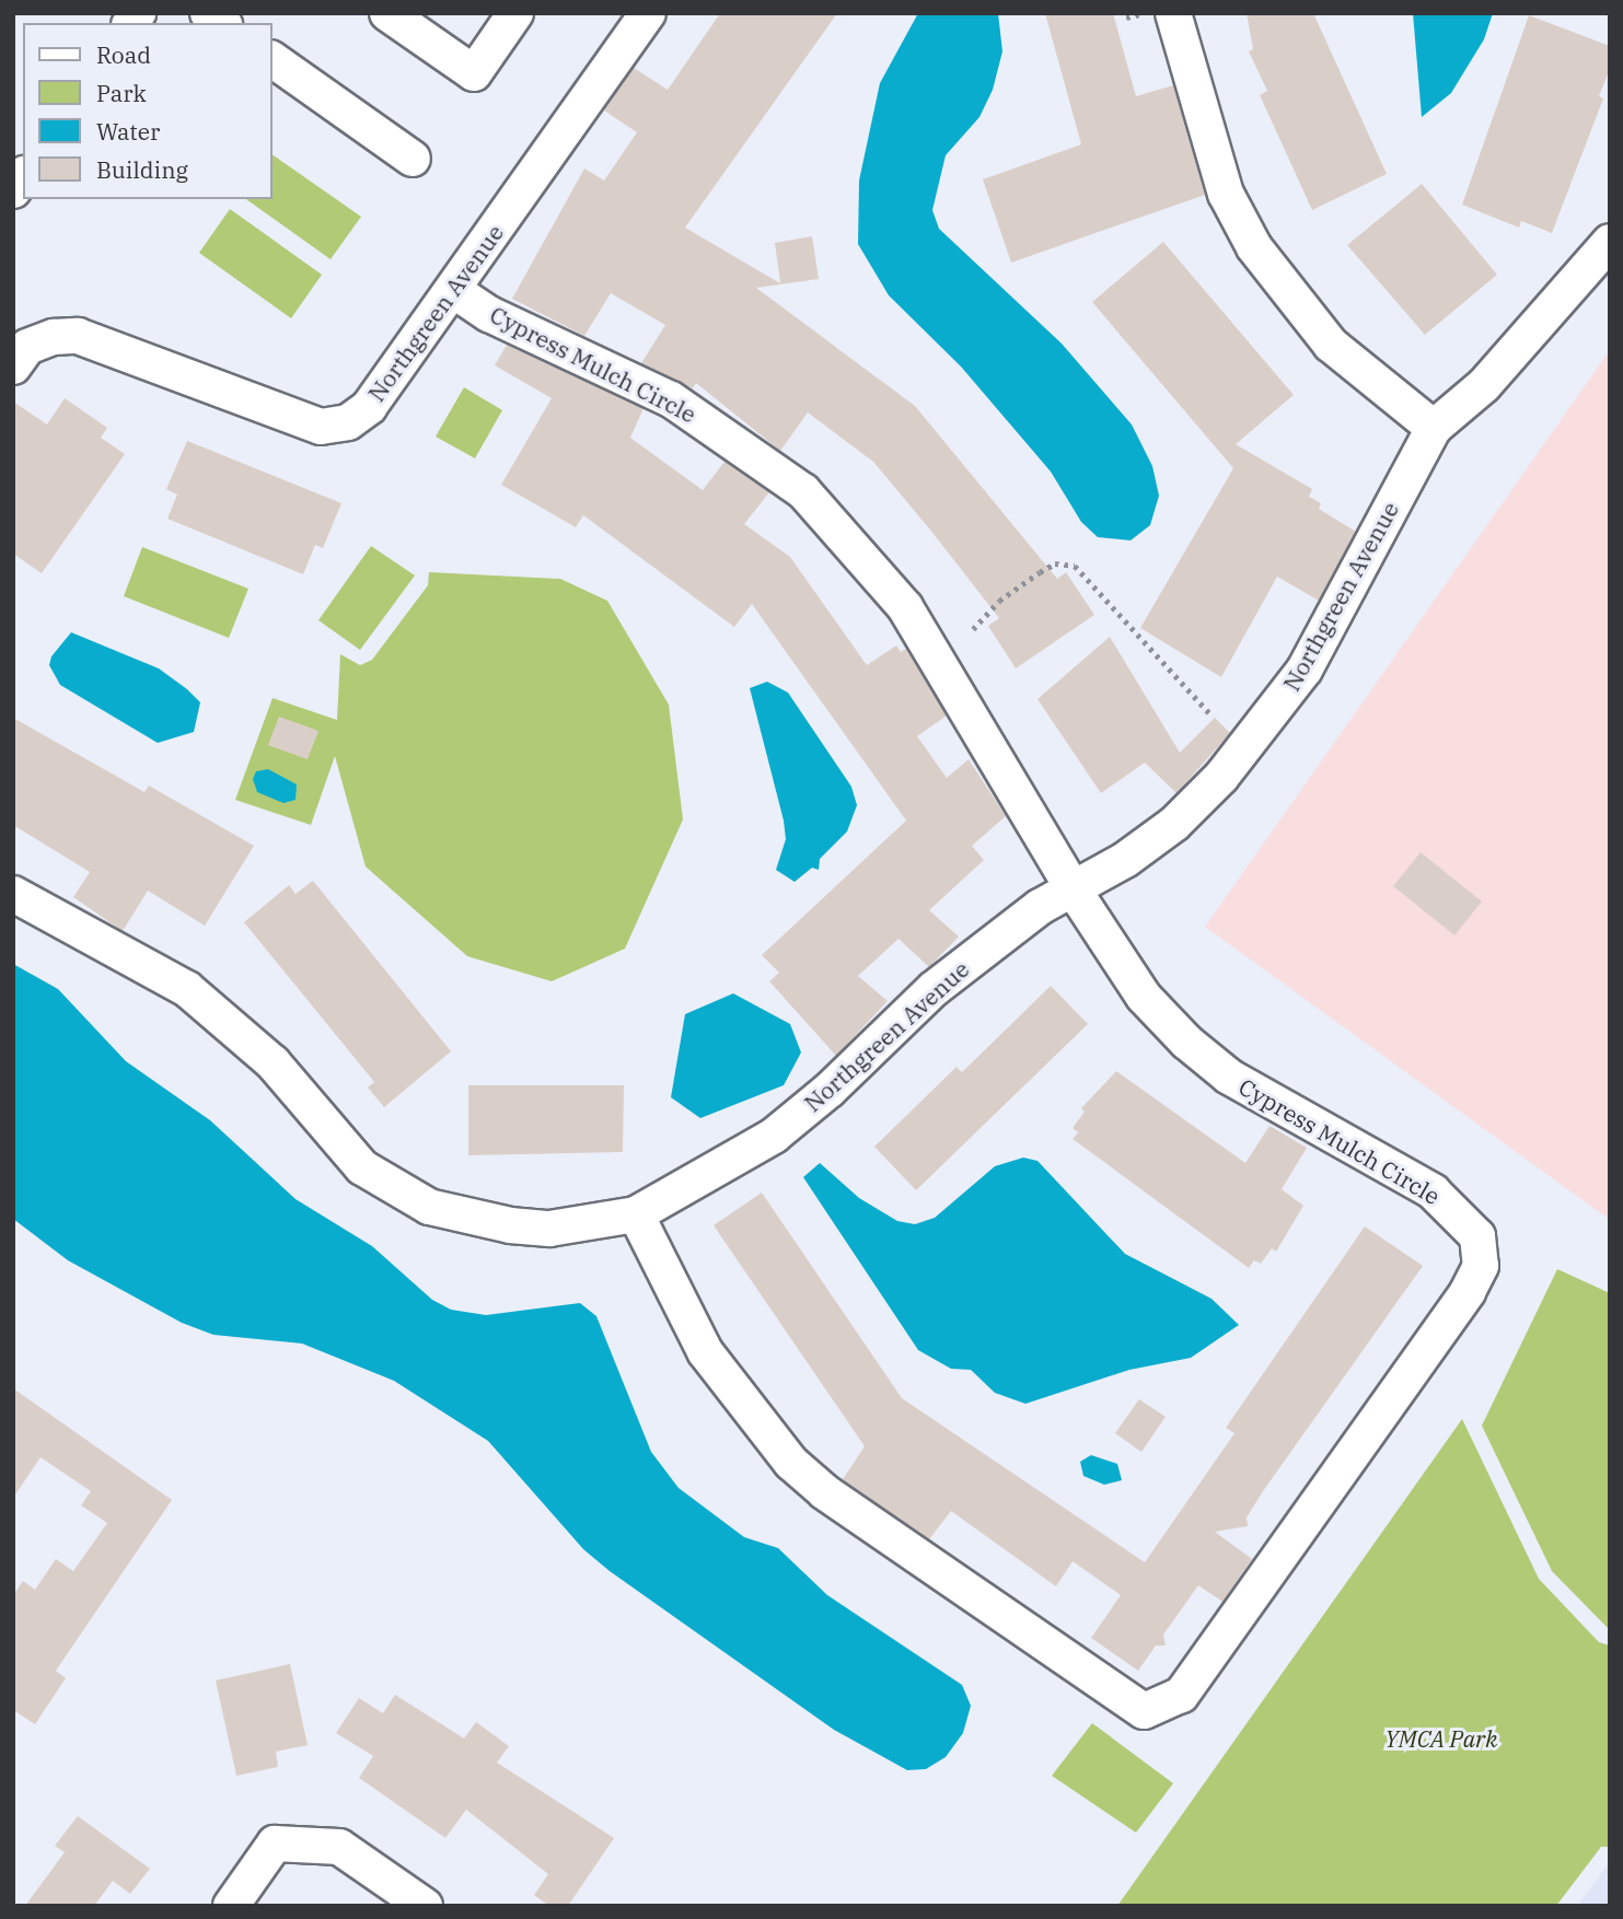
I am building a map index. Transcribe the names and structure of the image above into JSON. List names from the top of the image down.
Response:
{
  "streets": {
    "street": ["Northgreen Avenue", "Cypress Mulch Circle"]
  },
  "crossings": [
    ["Northgreen Avenue", "Cypress Mulch Circle"]
  ],
  "parks": ["YMCA Park"],
  "legend": [
    "Road",
    "Park",
    "Water",
    "Building"
  ]
}
